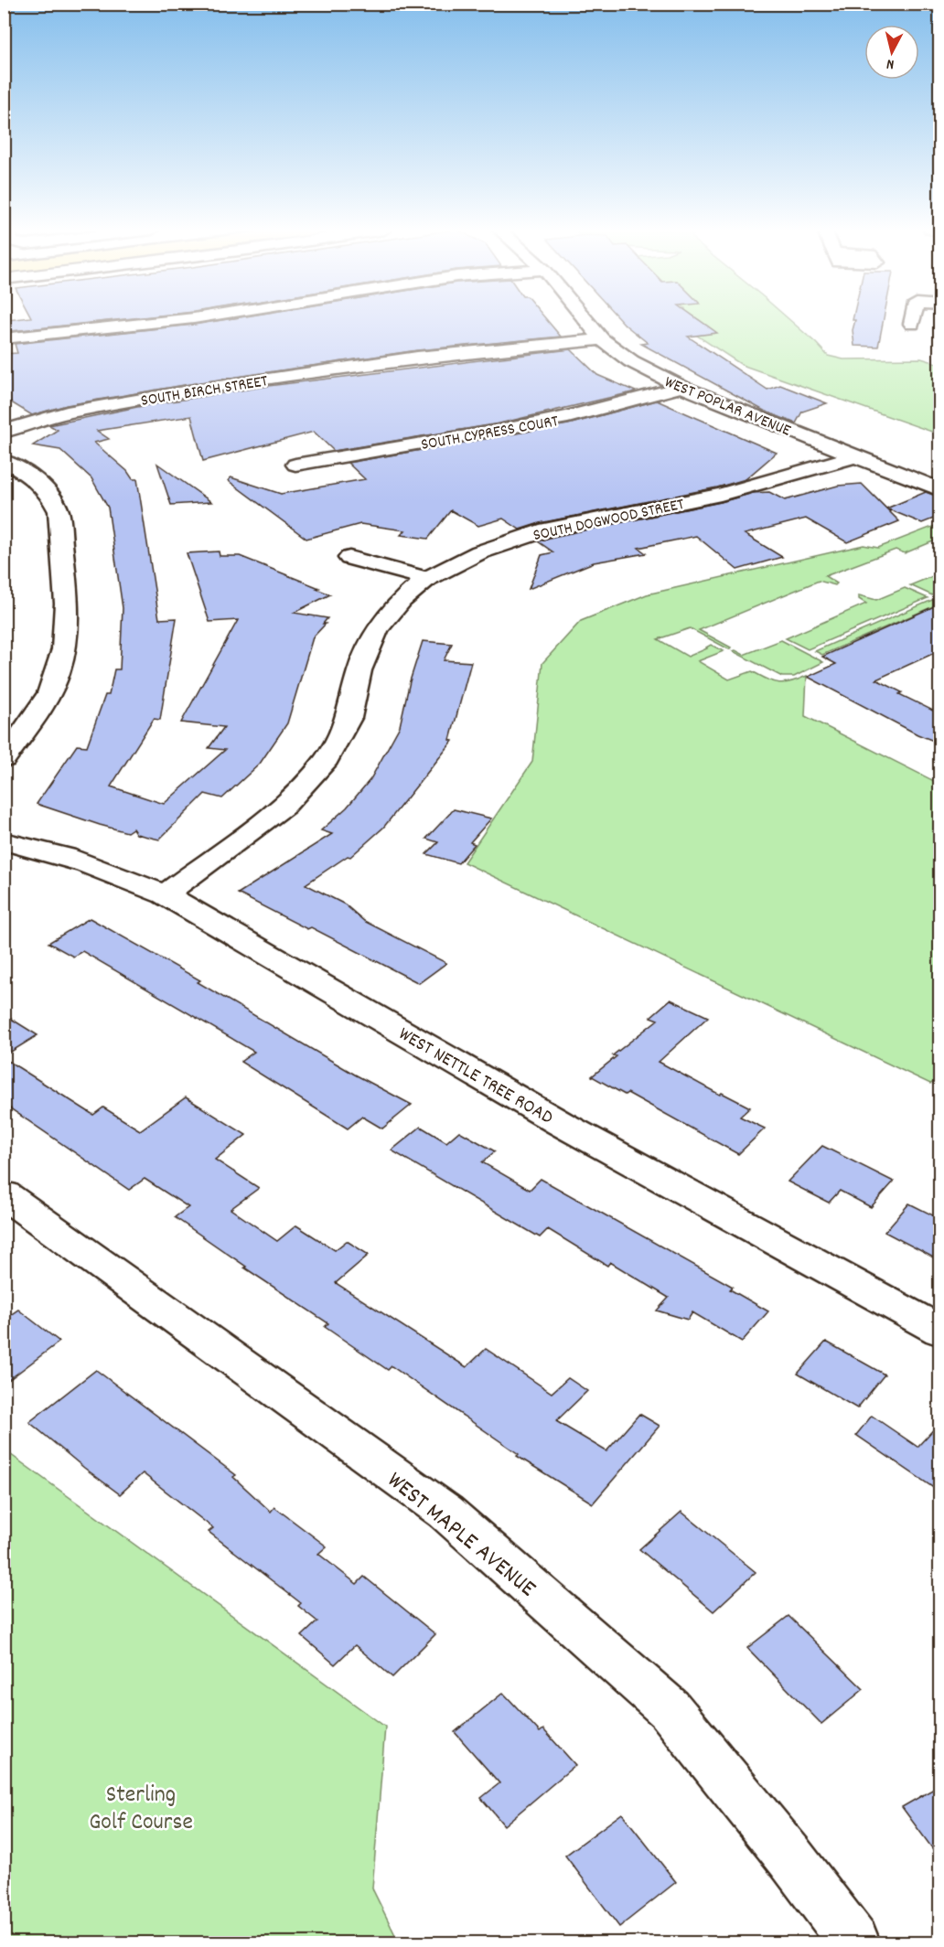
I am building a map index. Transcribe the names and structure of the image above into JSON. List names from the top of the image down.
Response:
{
  "streets": {
    "street": [
      "SOUTH BIRCH STREET",
      "WEST POPLAR AVENUE",
      "SOUTH CYPRESS COURT",
      "SOUTH DOGWOOD STREET",
      "WEST NETTLE TREE ROAD",
      "WEST MAPLE AVENUE"
    ]
  },
  "crossings": [
    ["SOUTH BIRCH STREET", "WEST POPLAR AVENUE"],
    ["WEST POPLAR AVENUE", "SOUTH CYPRESS COURT"],
    ["WEST POPLAR AVENUE", "SOUTH DOGWOOD STREET"],
    ["SOUTH DOGWOOD STREET", "WEST NETTLE TREE ROAD"]
  ],
  "parks": ["Sterling Golf Course"],
  "north": "bottom"
}
